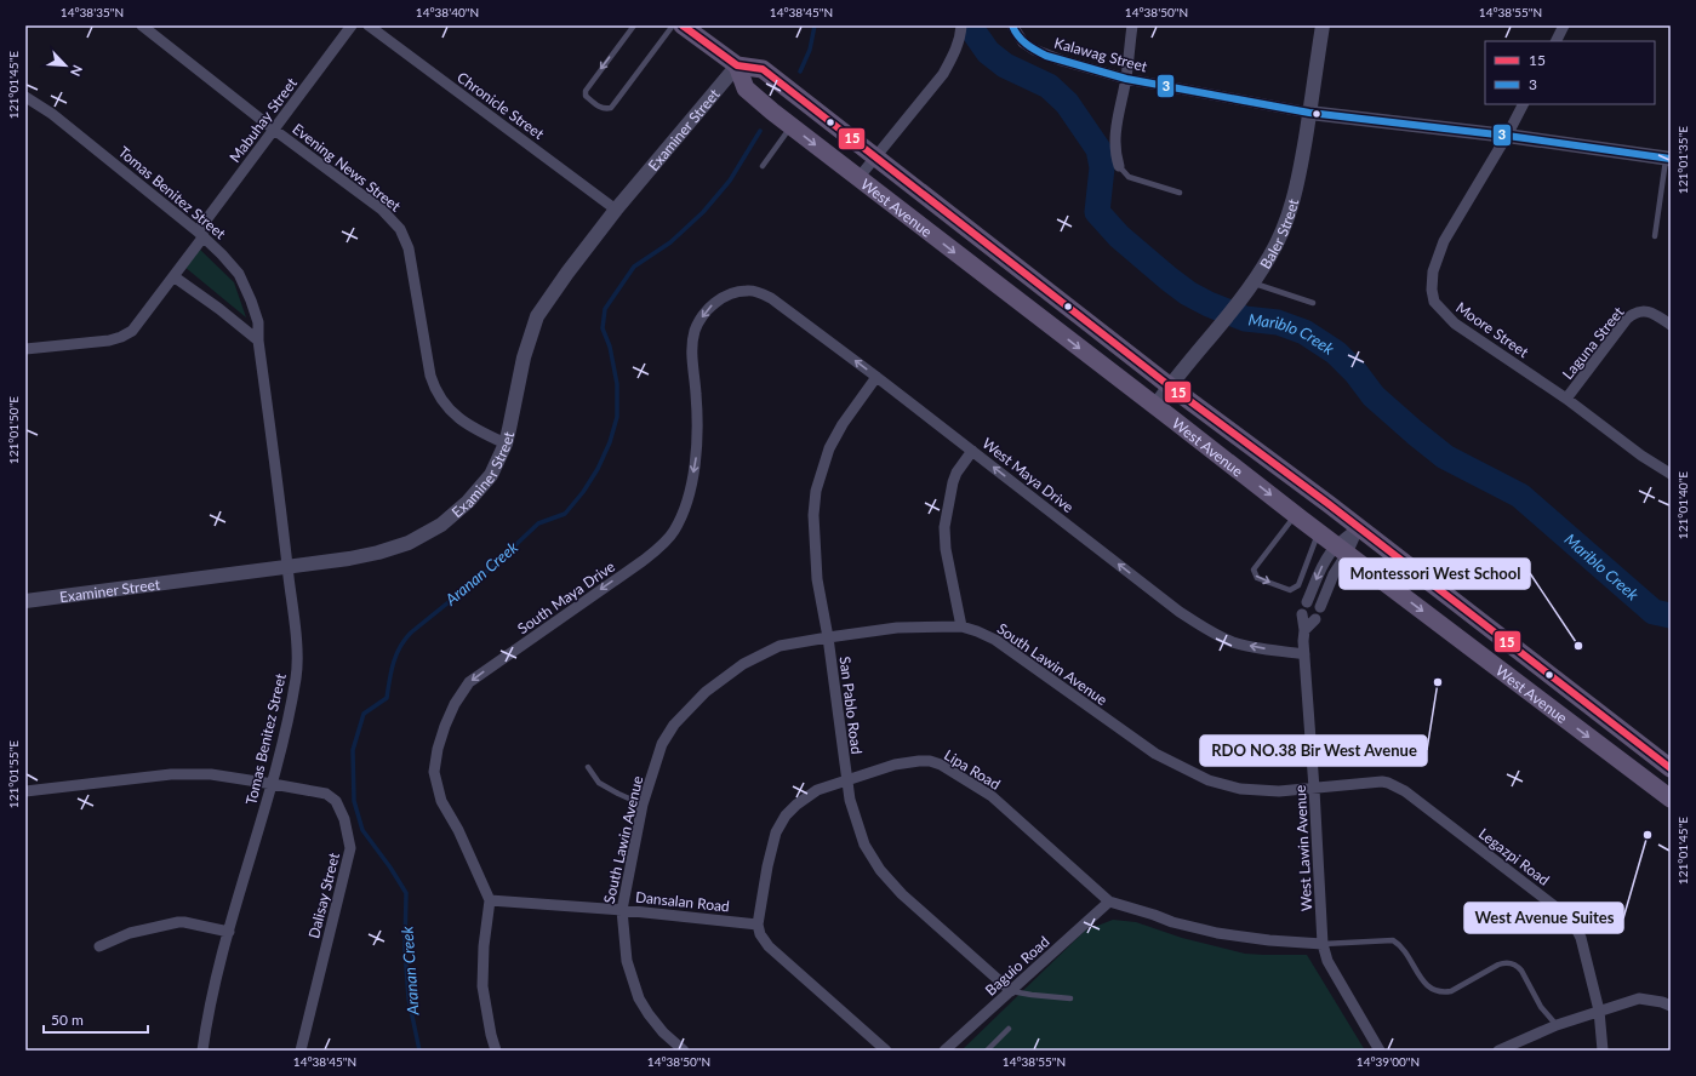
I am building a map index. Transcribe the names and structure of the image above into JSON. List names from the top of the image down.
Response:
{
  "streets": {
    "main road": ["West Avenue"],
    "street": [
      "Kalawag Street",
      "Chronicle Street",
      "Mabuhay Street",
      "Examiner Street",
      "Evening News Street",
      "Tomas Benitez Street",
      "Baler Street",
      "Moore Street",
      "Laguna Street",
      "West Maya Drive",
      "South Maya Drive",
      "South Lawin Avenue",
      "San Pablo Road",
      "Lipa Road",
      "West Lawin Avenue",
      "Legazpi Road",
      "Dalisay Street",
      "Dansalan Road",
      "Baguio Road"
    ]
  },
  "crossings": [
    ["Kalawag Street", "Baler Street"],
    ["Chronicle Street", "Examiner Street"],
    ["Mabuhay Street", "Evening News Street"],
    ["Mabuhay Street", "Tomas Benitez Street"],
    ["Examiner Street", "Evening News Street"],
    ["Examiner Street", "Tomas Benitez Street"],
    ["Examiner Street", "West Avenue"],
    ["Tomas Benitez Street", "Dalisay Street"],
    ["West Avenue", "Baler Street"],
    ["Moore Street", "Laguna Street"],
    ["West Maya Drive", "South Maya Drive"],
    ["West Maya Drive", "San Pablo Road"],
    ["West Maya Drive", "West Lawin Avenue"],
    ["South Maya Drive", "Dansalan Road"],
    ["South Lawin Avenue", "San Pablo Road"],
    ["South Lawin Avenue", "West Lawin Avenue"],
    ["South Lawin Avenue", "Legazpi Road"],
    ["South Lawin Avenue", "Dansalan Road"],
    ["San Pablo Road", "Lipa Road"],
    ["San Pablo Road", "Baguio Road"],
    ["Lipa Road", "West Lawin Avenue"],
    ["Lipa Road", "Dansalan Road"],
    ["Lipa Road", "Baguio Road"],
    ["West Lawin Avenue", "Legazpi Road"]
  ],
  "one_way": ["West Maya Drive", "South Maya Drive"],
  "water": ["Mariblo Creek", "Aranan Creek"],
  "places": ["Montessori West School", "RDO NO.38 Bir West Avenue", "West Avenue Suites"],
  "lines": ["transit line 15", "transit line 3"],
  "legend": ["15", "3"],
  "scale_bar": "50 m",
  "north": "bottom right",
  "coordinates": [
    "14°38'35\"N",
    "14°38'40\"N",
    "14°38'45\"N",
    "14°38'50\"N",
    "14°38'55\"N",
    "121°01'45\"E",
    "121°01'35\"E",
    "121°01'50\"E",
    "121°01'40\"E",
    "121°01'55\"E",
    "14°39'00\"N"
  ]
}
